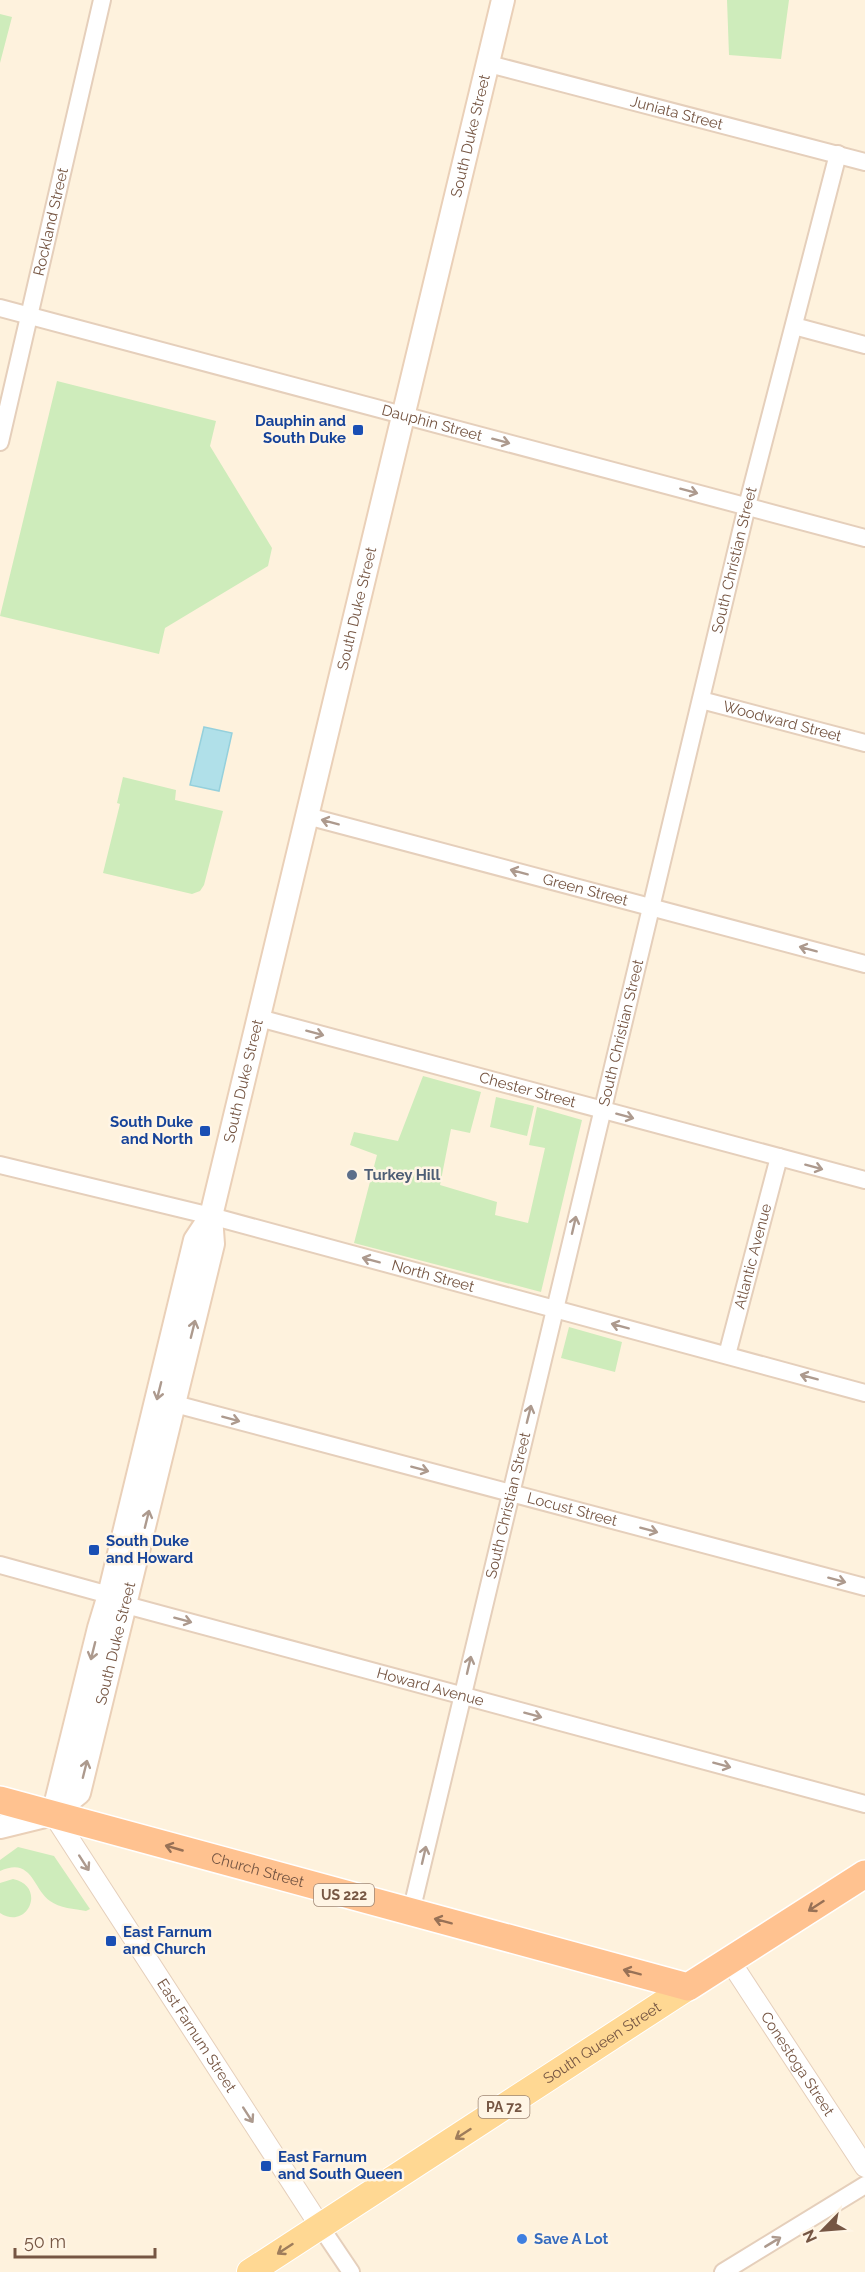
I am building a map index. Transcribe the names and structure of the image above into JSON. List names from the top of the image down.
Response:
{
  "streets": {
    "highway": ["Church Street", "US 222", "South Queen Street"],
    "main road": ["South Duke Street", "PA 72"],
    "street": [
      "Juniata Street",
      "Rockland Street",
      "Dauphin Street",
      "South Christian Street",
      "Woodward Street",
      "Green Street",
      "Chester Street",
      "Atlantic Avenue",
      "North Street",
      "Locust Street",
      "Howard Avenue",
      "East Farnum Street",
      "Conestoga Street"
    ]
  },
  "crossings": [
    ["Juniata Street", "South Duke Street"],
    ["Juniata Street", "South Christian Street"],
    ["South Duke Street", "Dauphin Street"],
    ["South Duke Street", "Green Street"],
    ["South Duke Street", "Chester Street"],
    ["South Duke Street", "North Street"],
    ["South Duke Street", "Locust Street"],
    ["South Duke Street", "Howard Avenue"],
    ["South Duke Street", "Church Street"],
    ["South Duke Street", "East Farnum Street"],
    ["Rockland Street", "Dauphin Street"],
    ["Dauphin Street", "South Christian Street"],
    ["South Christian Street", "Woodward Street"],
    ["South Christian Street", "Green Street"],
    ["South Christian Street", "Chester Street"],
    ["South Christian Street", "North Street"],
    ["South Christian Street", "Locust Street"],
    ["South Christian Street", "Howard Avenue"],
    ["South Christian Street", "Church Street"],
    ["Chester Street", "Atlantic Avenue"],
    ["Atlantic Avenue", "North Street"],
    ["Church Street", "East Farnum Street"],
    ["Church Street", "South Queen Street"],
    ["East Farnum Street", "South Queen Street"],
    ["South Queen Street", "Conestoga Street"]
  ],
  "one_way": [
    "Dauphin Street",
    "South Christian Street",
    "Green Street",
    "Chester Street",
    "North Street",
    "Locust Street",
    "Howard Avenue",
    "Church Street",
    "East Farnum Street",
    "South Queen Street"
  ],
  "places": {
    "transit": [
      "Dauphin and South Duke",
      "South Duke and North",
      "South Duke and Howard",
      "East Farnum and Church",
      "East Farnum and South Queen"
    ],
    "other": ["Turkey Hill", "Save A Lot"]
  },
  "scale_bar": "50 m",
  "north": "bottom left"
}
